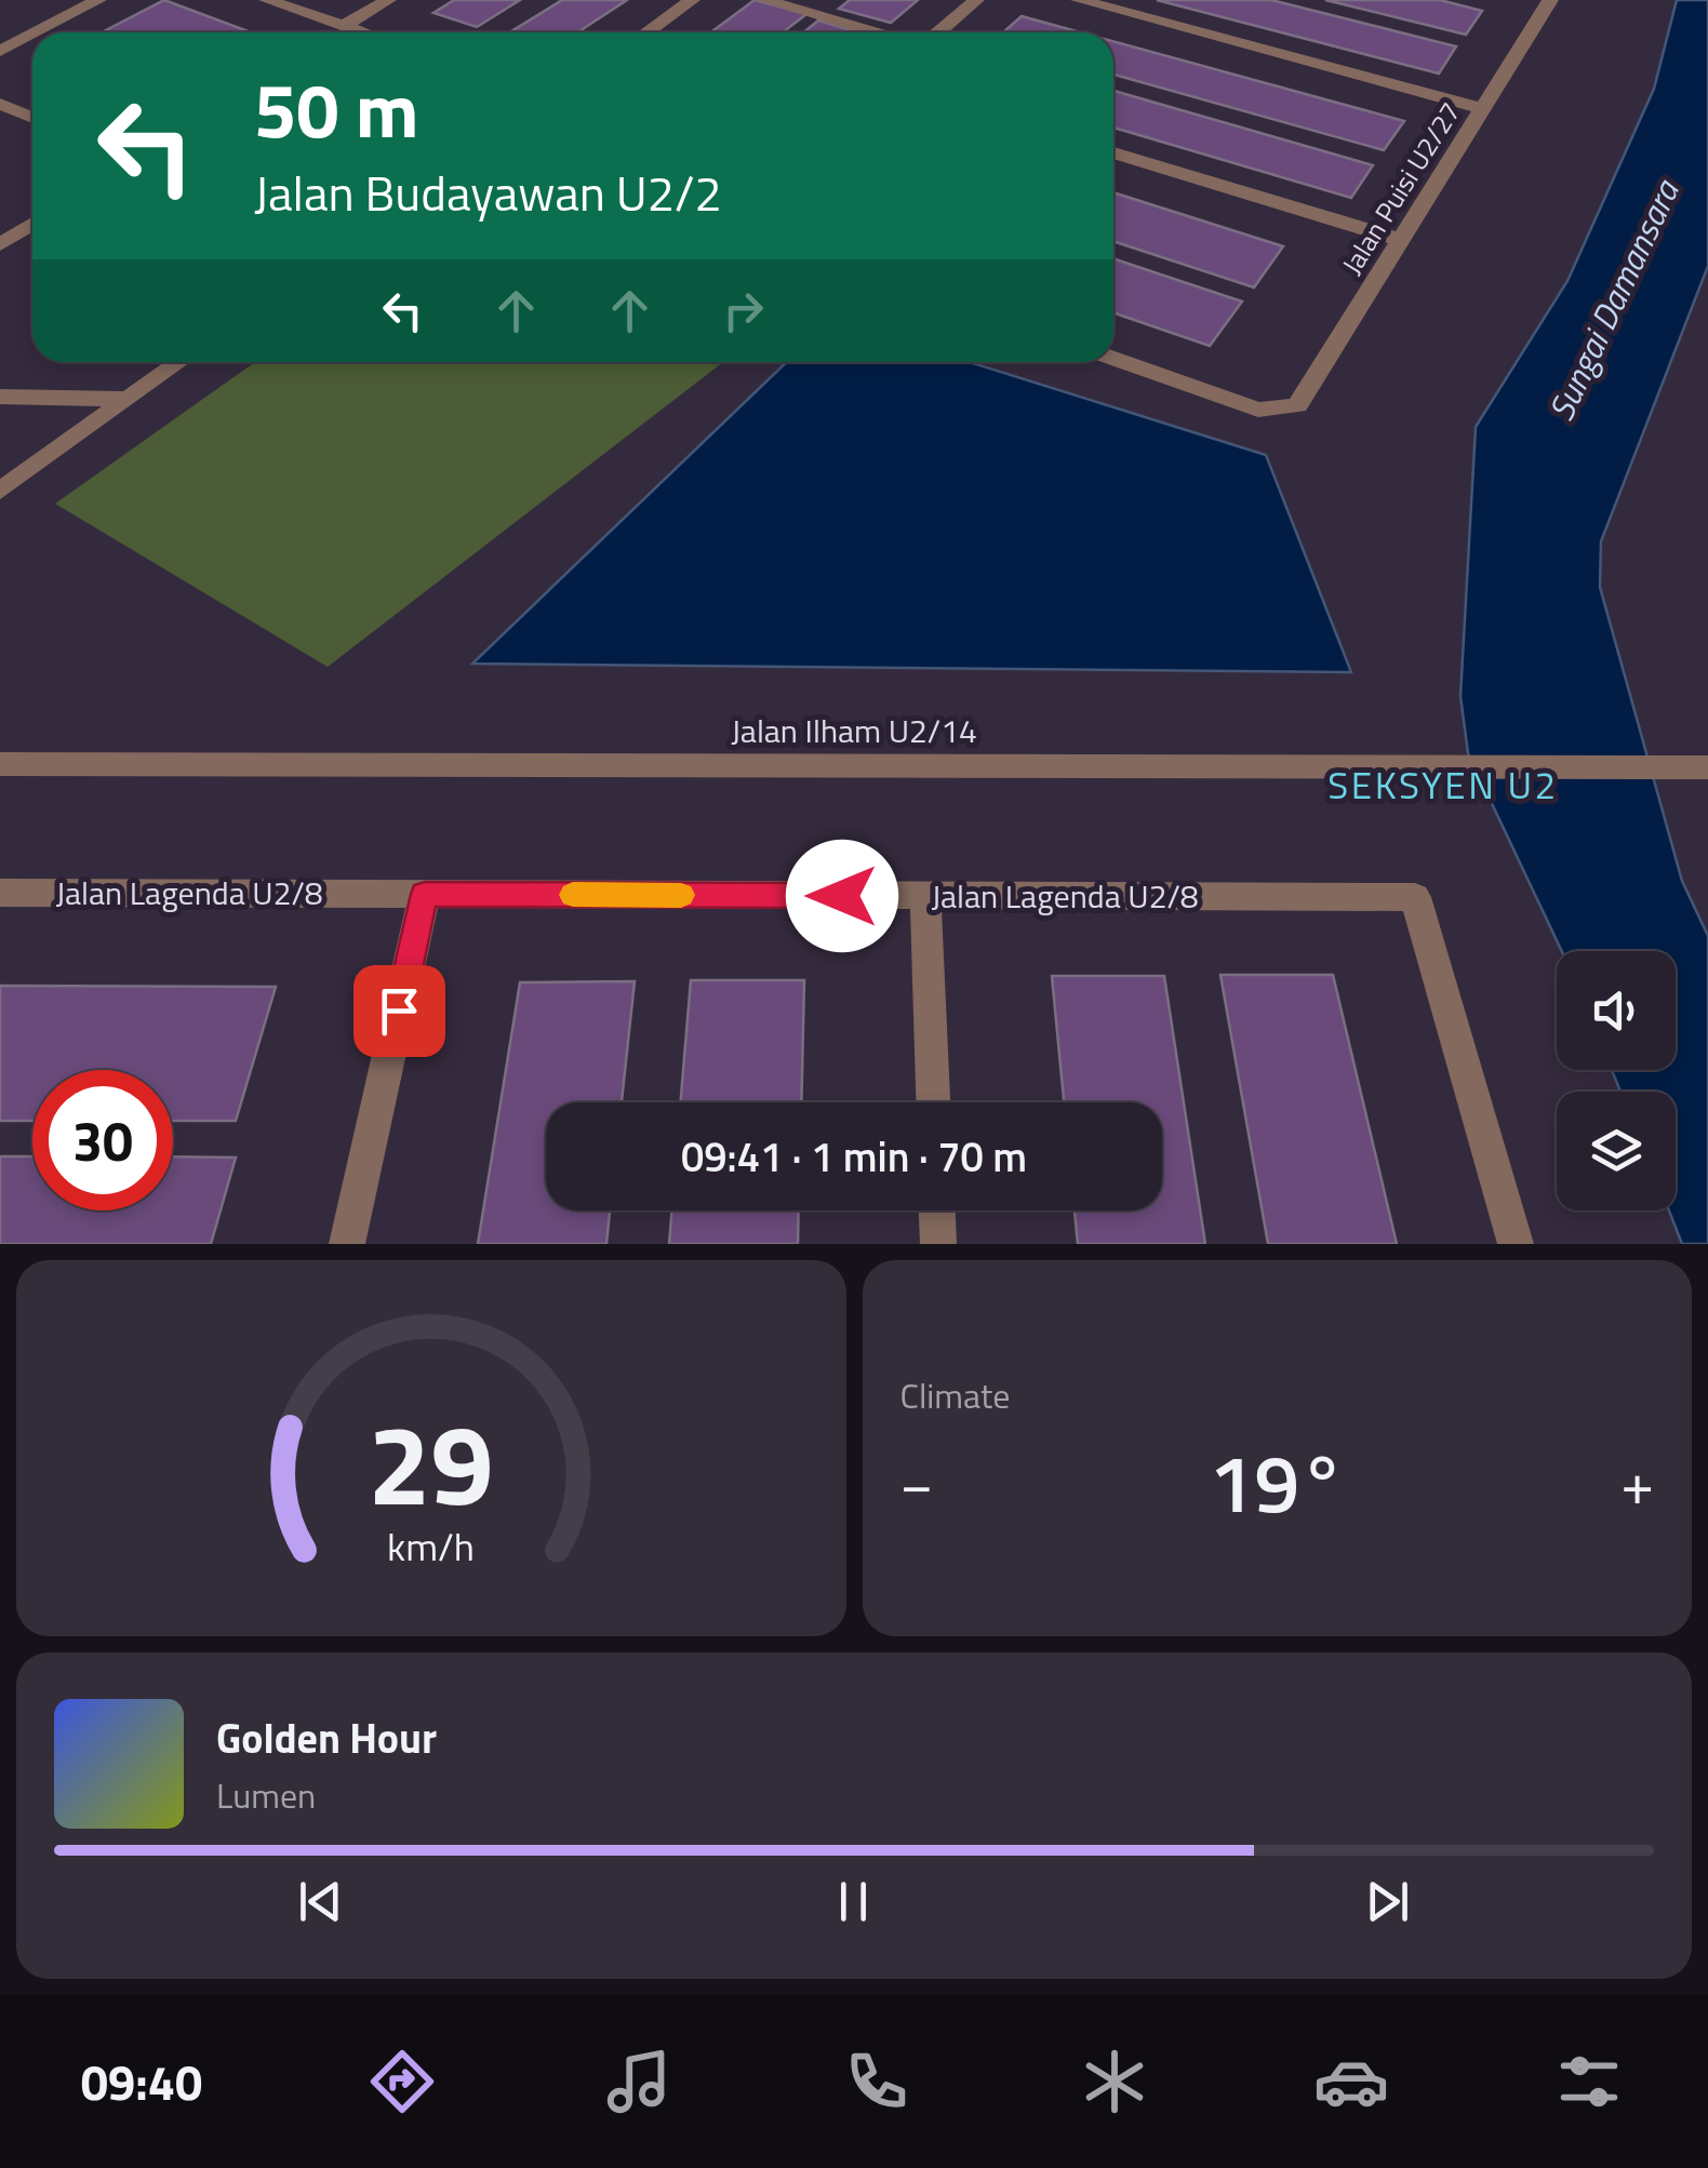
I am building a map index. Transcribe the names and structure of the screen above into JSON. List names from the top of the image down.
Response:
{
  "streets": {
    "street": ["Jalan Puisi U2/27", "Jalan Ilham U2/14", "Jalan Lagenda U2/8"]
  },
  "districts": ["SEKSYEN U2"],
  "water": ["Sungai Damansara"],
  "page": {
    "turn": ["50 m", "Jalan Budayawan U2/2"],
    "limit": "30",
    "trip": "09:41 · 1 min · 70 m",
    "tile": "Climate",
    "heat": ["−", "19°", "+"],
    "song": ["Golden Hour", "Lumen"],
    "tabs": "09:40",
    "gauge": ["29", "km/h"]
  }
}
